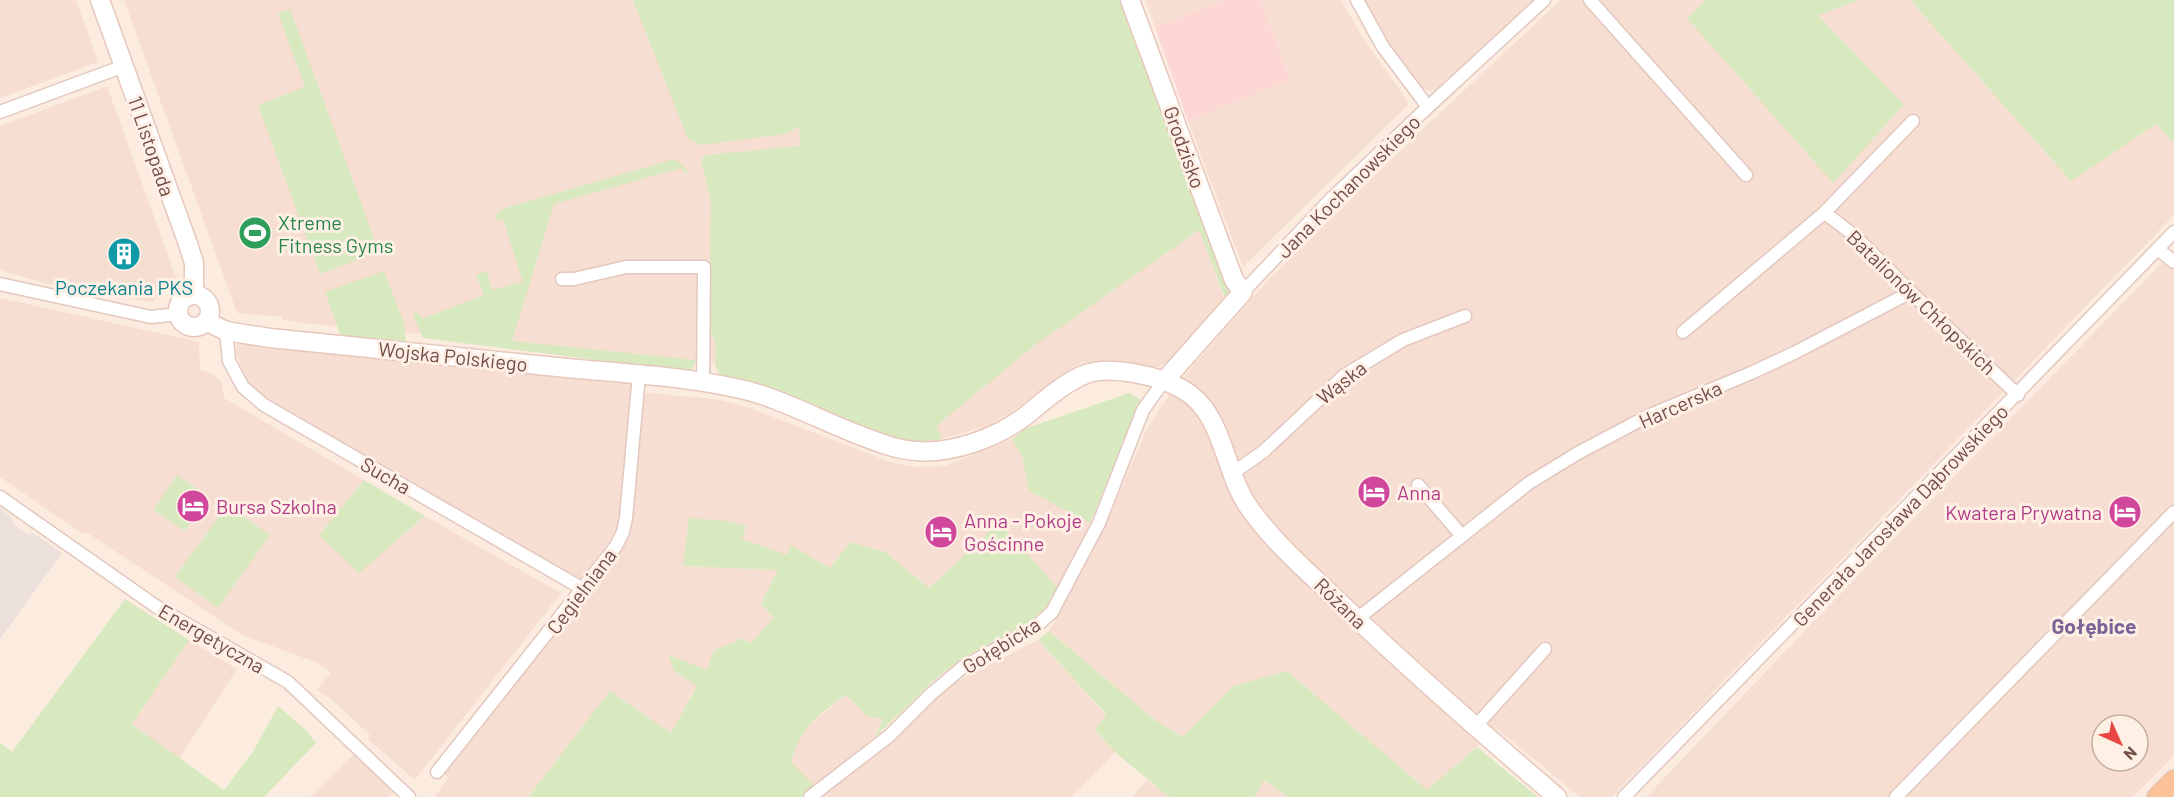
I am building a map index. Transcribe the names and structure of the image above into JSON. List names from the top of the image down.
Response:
{
  "streets": {
    "street": [
      "11 Listopada",
      "Grodzisko",
      "Jana Kochanowskiego",
      "Batalionów Chłopskich",
      "Wojska Polskiego",
      "Wąska",
      "Harcerska",
      "Sucha",
      "Generała Jarosława Dąbrowskiego",
      "Cegielniana",
      "Różana",
      "Energetyczna",
      "Gołębicka"
    ]
  },
  "crossings": [
    ["11 Listopada", "Wojska Polskiego"],
    ["Grodzisko", "Jana Kochanowskiego"],
    ["Jana Kochanowskiego", "Wojska Polskiego"],
    ["Jana Kochanowskiego", "Różana"],
    ["Jana Kochanowskiego", "Gołębicka"],
    ["Batalionów Chłopskich", "Harcerska"],
    ["Batalionów Chłopskich", "Generała Jarosława Dąbrowskiego"],
    ["Wojska Polskiego", "Sucha"],
    ["Wojska Polskiego", "Cegielniana"],
    ["Wojska Polskiego", "Różana"],
    ["Wojska Polskiego", "Gołębicka"],
    ["Wąska", "Różana"],
    ["Harcerska", "Różana"],
    ["Sucha", "Cegielniana"],
    ["Różana", "Gołębicka"]
  ],
  "districts": ["Gołębice"],
  "places": {
    "sports": ["Xtreme Fitness Gyms"],
    "building": ["Poczekania PKS"],
    "hotel": [
      "Anna",
      "Bursa Szkolna",
      "Kwatera Prywatna",
      "Anna - Pokoje Gościnne"
    ]
  },
  "north": "bottom right"
}
